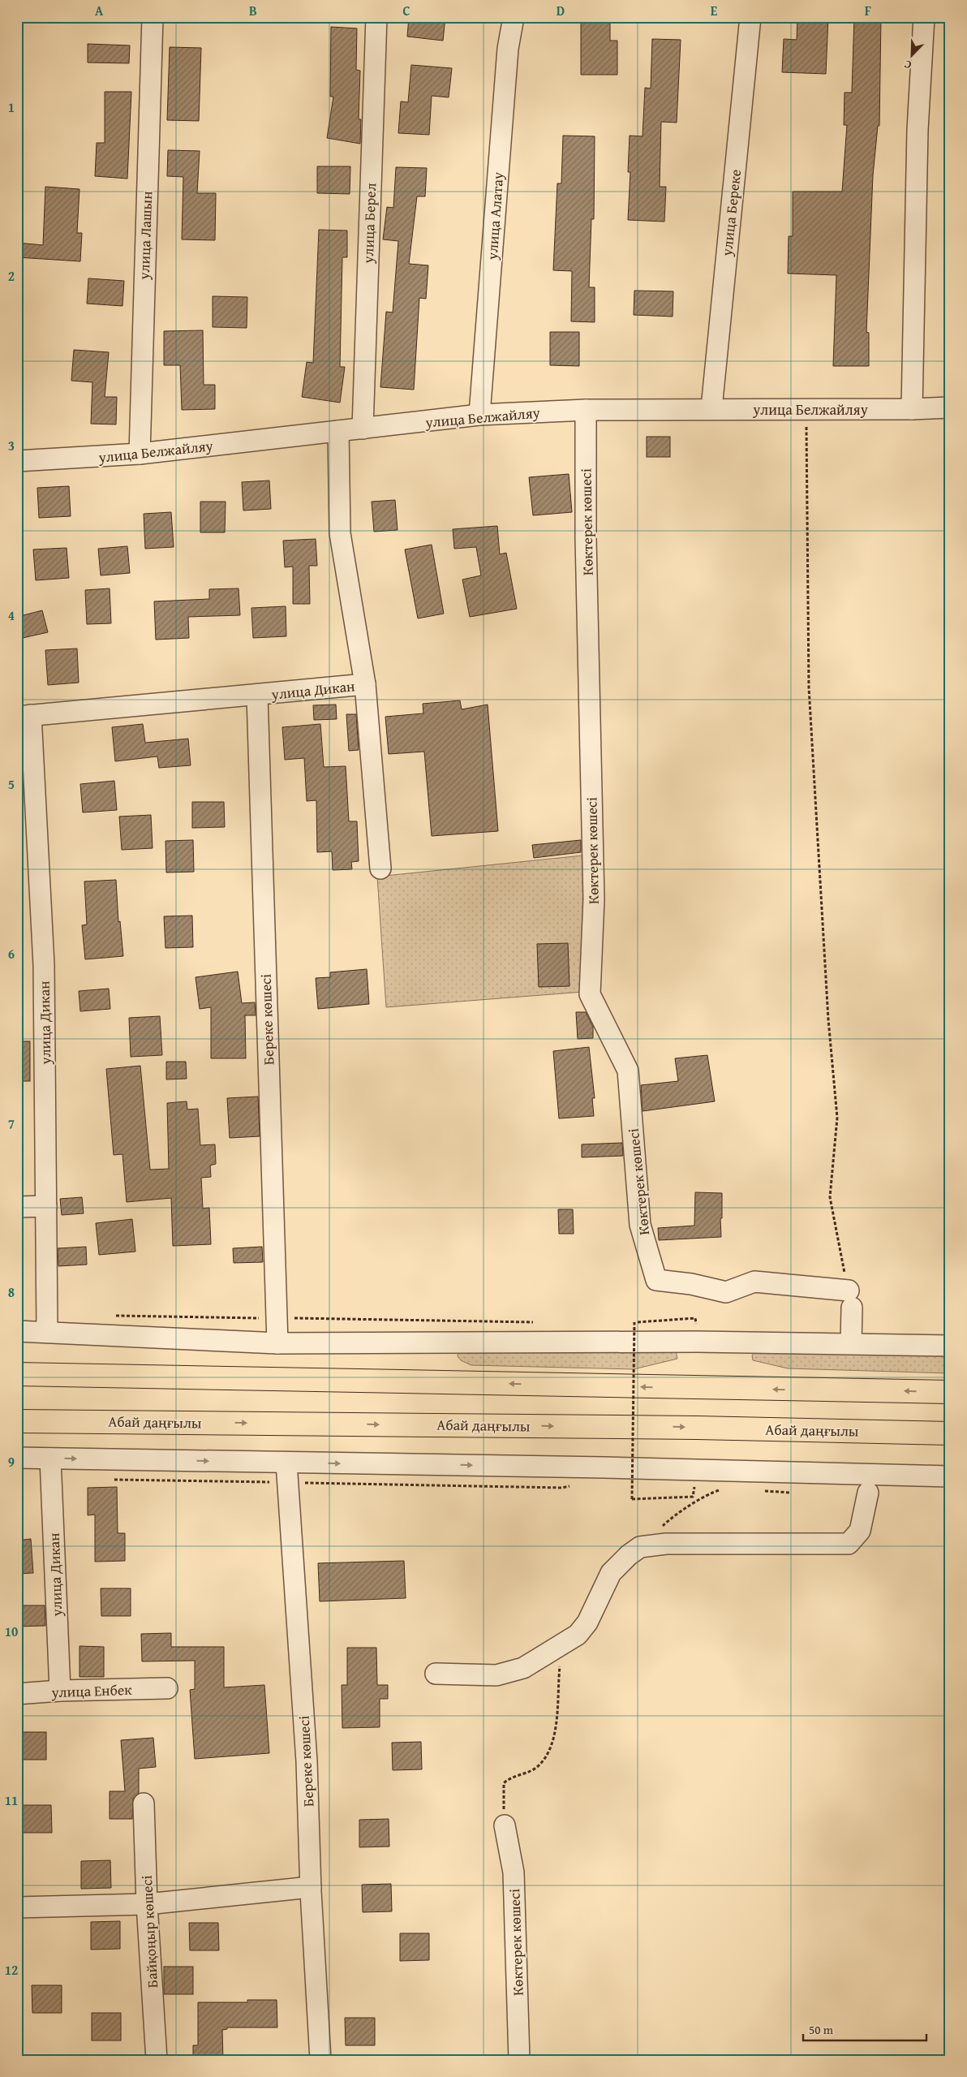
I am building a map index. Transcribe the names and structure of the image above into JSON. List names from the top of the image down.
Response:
{
  "streets": {
    "main road": ["Абай даңғылы"],
    "street": [
      "улица Береке",
      "улица Алатау",
      "улица Берел",
      "улица Лашын",
      "улица Белжайляу",
      "Көктерек көшесі",
      "улица Дикан",
      "Береке көшесі",
      "улица Енбек",
      "Байқоңыр көшесі"
    ]
  },
  "crossings": [
    ["улица Береке", "улица Белжайляу"],
    ["улица Алатау", "улица Белжайляу"],
    ["улица Берел", "улица Белжайляу"],
    ["улица Лашын", "улица Белжайляу"],
    ["улица Белжайляу", "Көктерек көшесі"],
    ["улица Белжайляу", "улица Дикан"],
    ["улица Дикан", "Береке көшесі"],
    ["улица Дикан", "улица Енбек"]
  ],
  "scale_bar": "50 m",
  "north": "bottom left",
  "grid": {
    "columns": [
      "A",
      "B",
      "C",
      "D",
      "E",
      "F"
    ],
    "rows": [
      "1",
      "2",
      "3",
      "4",
      "5",
      "6",
      "7",
      "8",
      "9",
      "10",
      "11",
      "12"
    ]
  }
}
